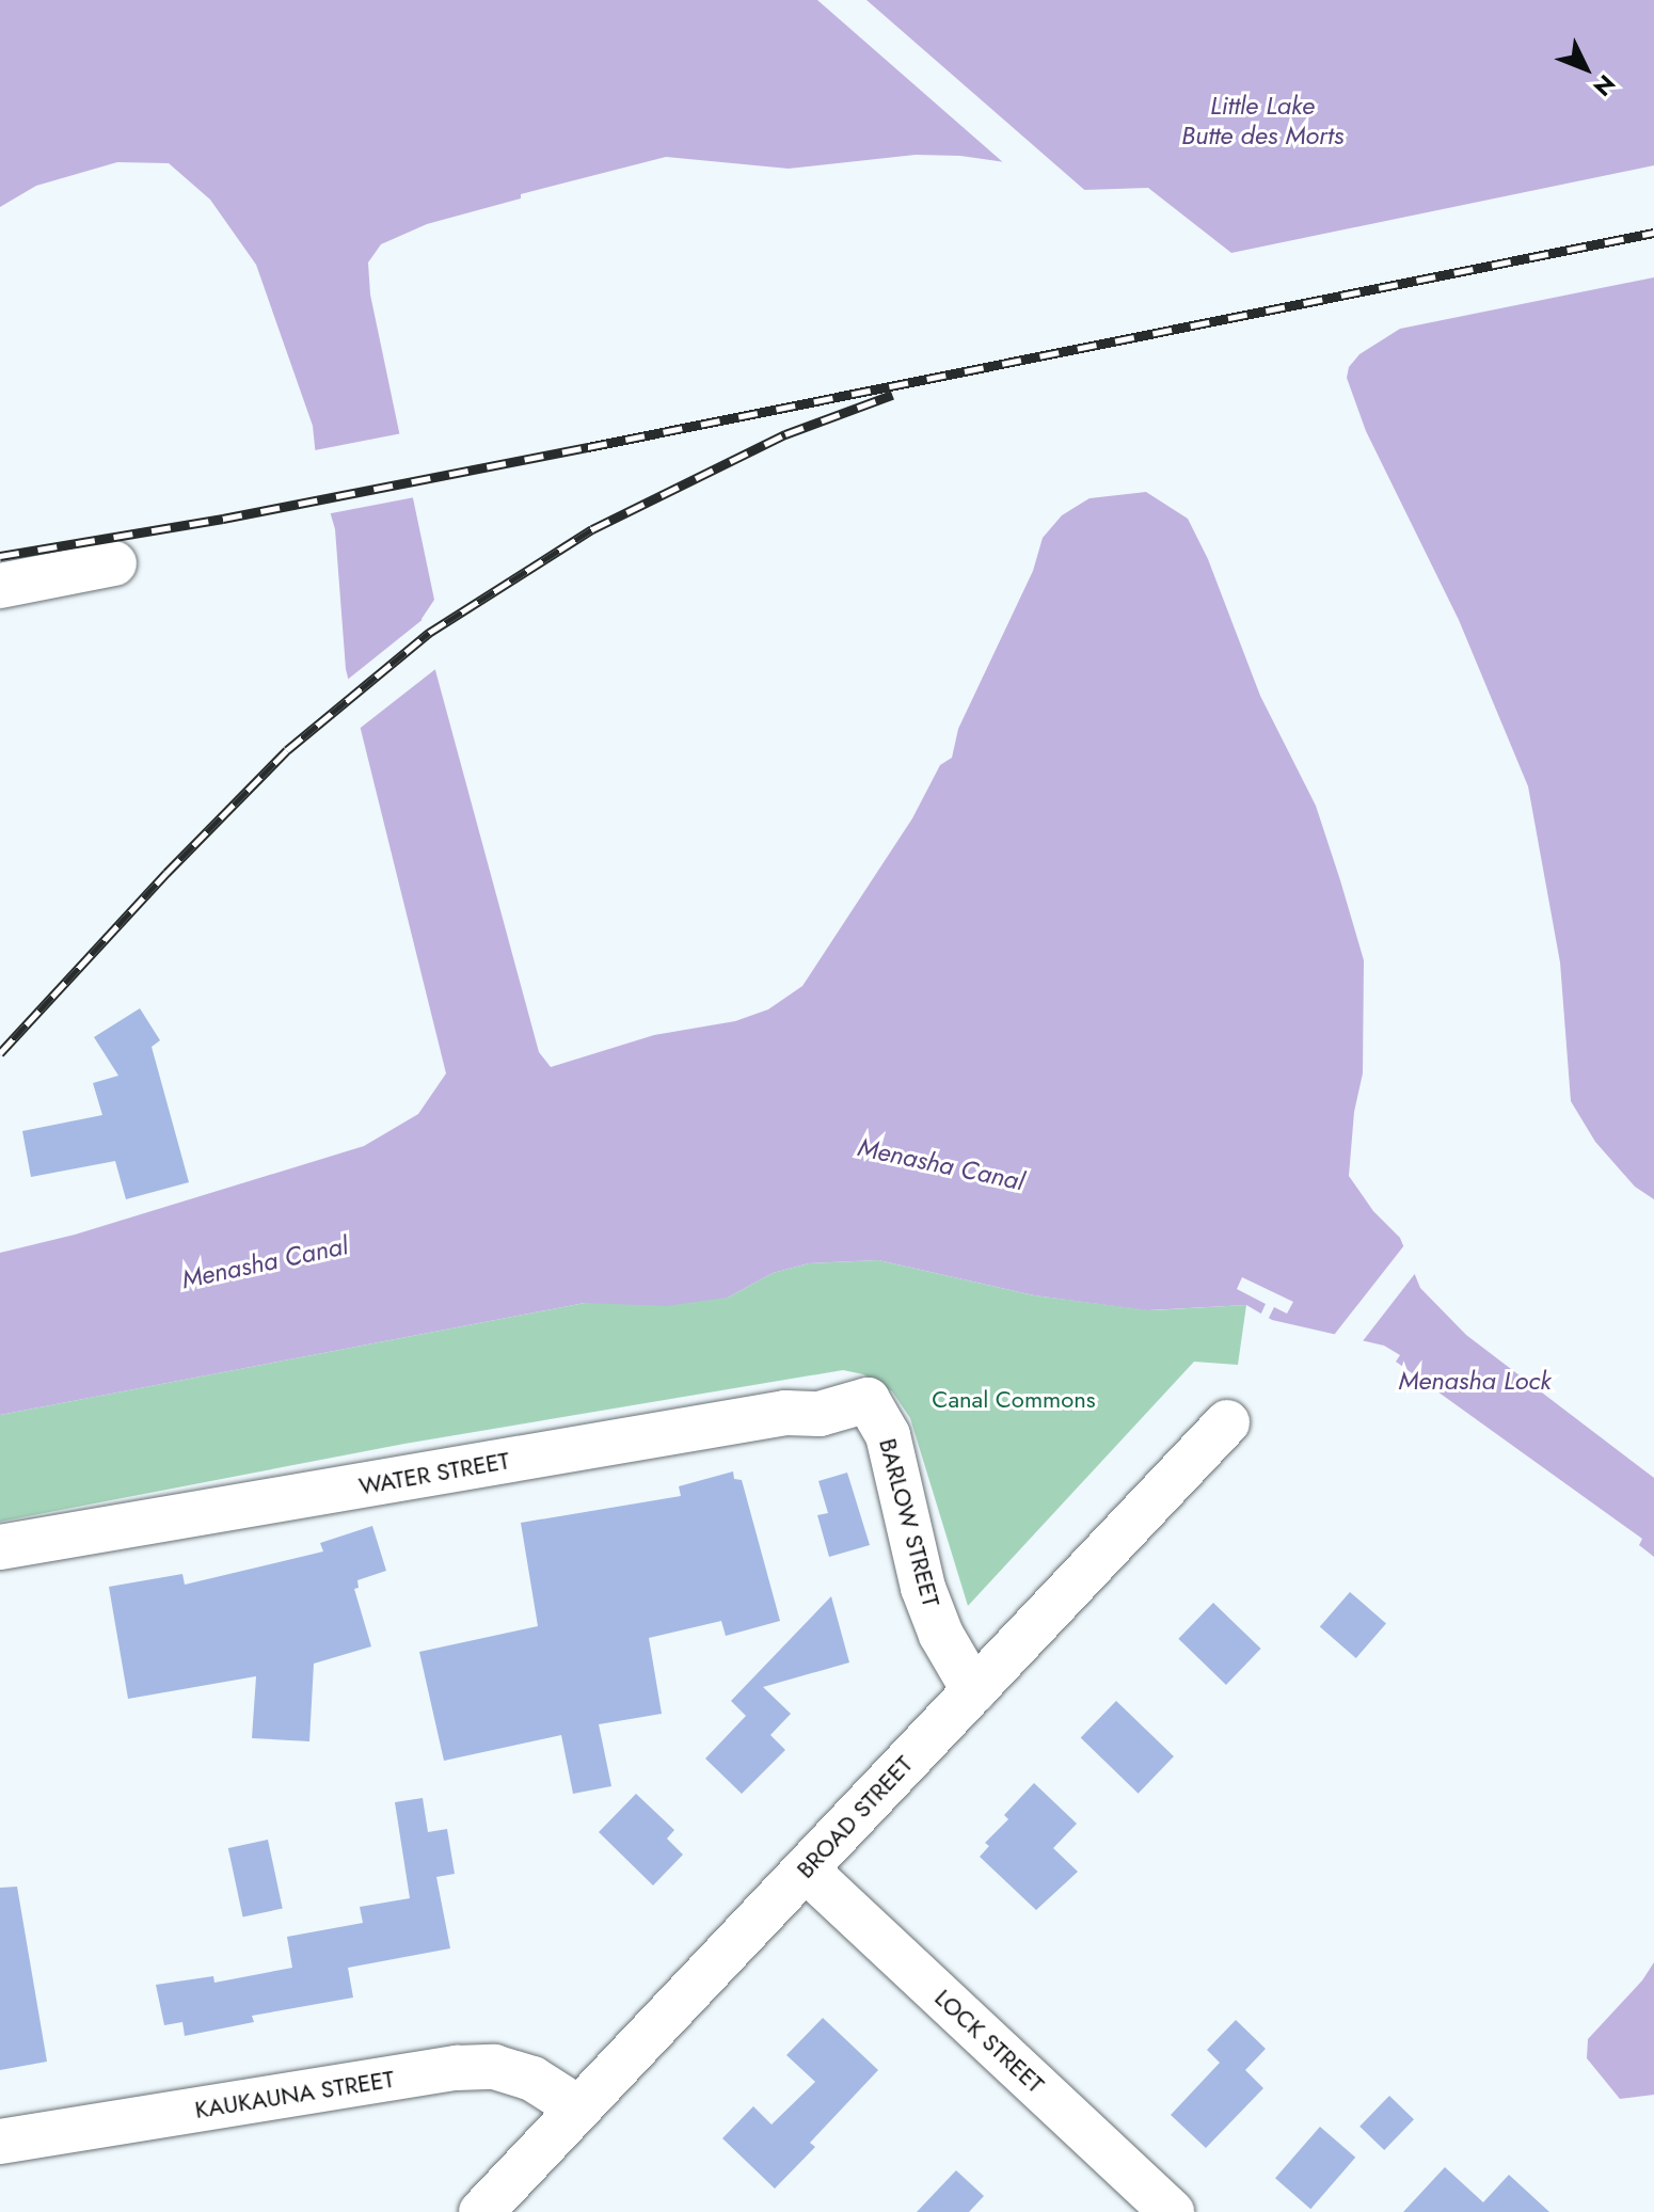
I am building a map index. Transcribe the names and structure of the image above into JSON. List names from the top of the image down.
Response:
{
  "streets": {
    "street": [
      "WATER STREET",
      "BARLOW STREET",
      "BROAD STREET",
      "LOCK STREET",
      "KAUKAUNA STREET"
    ]
  },
  "crossings": [
    ["WATER STREET", "BARLOW STREET"],
    ["BARLOW STREET", "BROAD STREET"],
    ["BROAD STREET", "LOCK STREET"],
    ["BROAD STREET", "KAUKAUNA STREET"]
  ],
  "water": ["Little Lake Butte des Morts", "Menasha Canal", "Menasha Lock"],
  "parks": ["Canal Commons"],
  "north": "bottom right"
}
